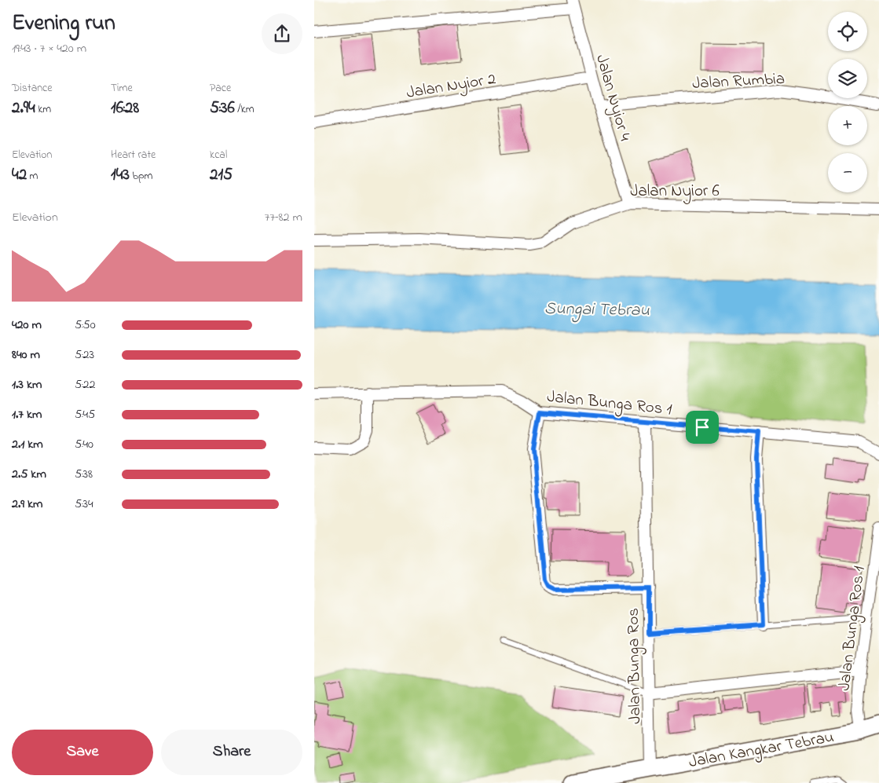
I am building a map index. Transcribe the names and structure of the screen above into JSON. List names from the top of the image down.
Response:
{
  "streets": {
    "main road": ["Jalan Kangkar Tebrau"],
    "street": [
      "Jalan Rumbia",
      "Jalan Nyior 2",
      "Jalan Nyior 4",
      "Jalan Nyior 6",
      "Jalan Bunga Ros 1",
      "Jalan Bunga Ros"
    ]
  },
  "crossings": [
    ["Jalan Rumbia", "Jalan Nyior 4"],
    ["Jalan Nyior 2", "Jalan Nyior 4"],
    ["Jalan Nyior 4", "Jalan Nyior 6"],
    ["Jalan Bunga Ros 1", "Jalan Bunga Ros"],
    ["Jalan Bunga Ros 1", "Jalan Kangkar Tebrau"],
    ["Jalan Bunga Ros", "Jalan Kangkar Tebrau"]
  ],
  "water": ["Sungai Tebrau"],
  "page": {
    "heading": ["Evening run", "19:43 · 7 × 420 m"],
    "map_buttons": ["+", "−"],
    "stats": [
      ["Distance", "2.94 km"],
      ["Time", "16:28"],
      ["Pace", "5:36 /km"],
      ["Elevation", "42 m"],
      ["Heart rate", "143 bpm"],
      ["kcal", "215"]
    ],
    "chart": ["Elevation", "77–82 m"],
    "list": [
      {
        "name": "420 m",
        "note": "5:50"
      },
      {
        "name": "840 m",
        "note": "5:23"
      },
      {
        "name": "1.3 km",
        "note": "5:22"
      },
      {
        "name": "1.7 km",
        "note": "5:45"
      },
      {
        "name": "2.1 km",
        "note": "5:40"
      },
      {
        "name": "2.5 km",
        "note": "5:38"
      },
      {
        "name": "2.9 km",
        "note": "5:34"
      }
    ],
    "buttons": ["Save", "Share"]
  }
}
